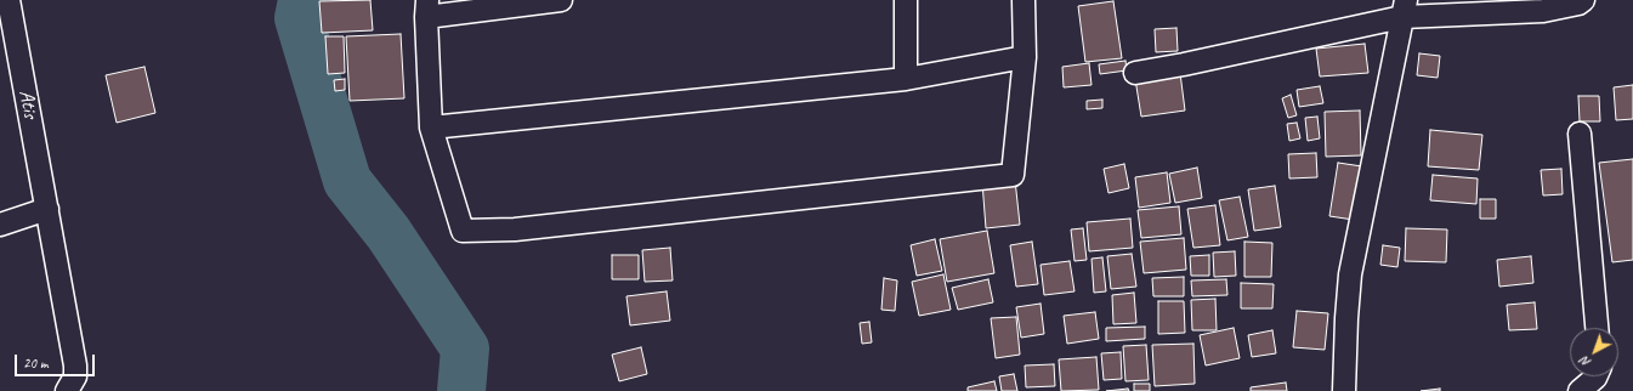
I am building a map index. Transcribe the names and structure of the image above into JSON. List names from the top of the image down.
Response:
{
  "streets": {
    "street": ["Atis"]
  },
  "scale_bar": "20 m",
  "north": "bottom left"
}
